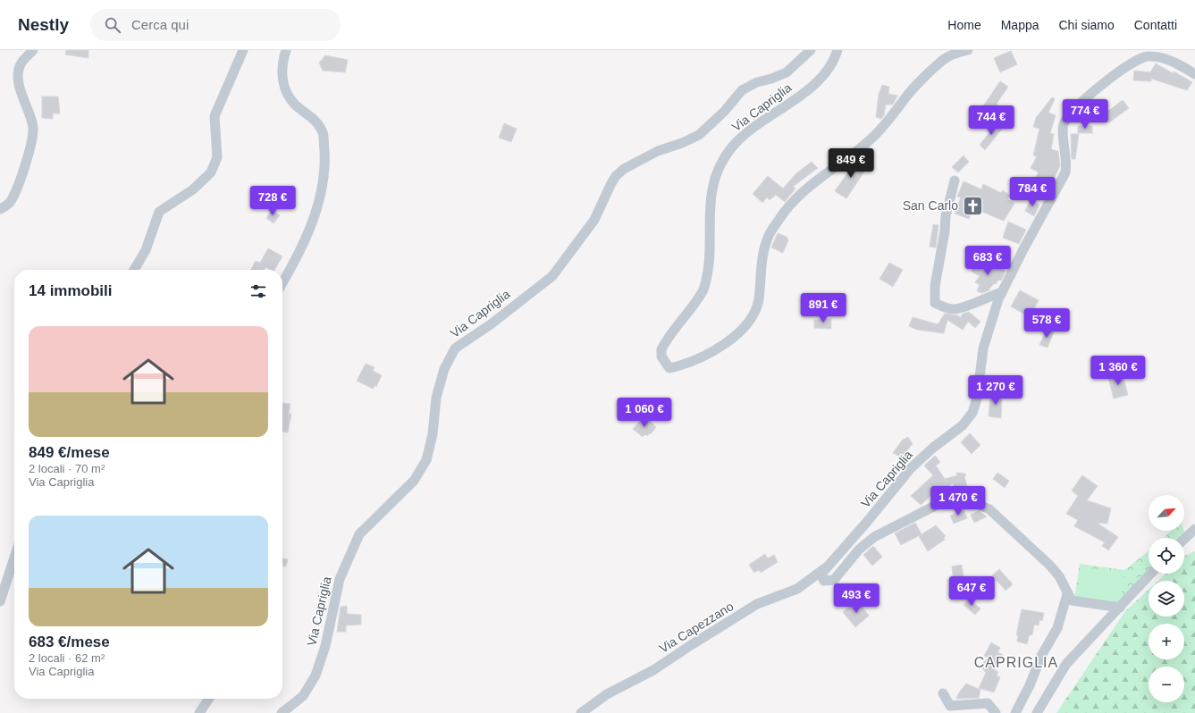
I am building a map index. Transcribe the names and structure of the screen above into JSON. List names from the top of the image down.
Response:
{
  "streets": {
    "street": ["Via Capriglia", "Via Capezzano"]
  },
  "crossings": [
    ["Via Capriglia", "Via Capezzano"]
  ],
  "districts": ["CAPRIGLIA"],
  "places": {
    "church": ["San Carlo"]
  },
  "north": "top right",
  "page": {
    "header": "Nestly",
    "search": "Cerca qui",
    "nav": [
      "Home",
      "Mappa",
      "Chi siamo",
      "Contatti"
    ],
    "price": [
      "774 €",
      "744 €",
      "849 €",
      "784 €",
      "728 €",
      "683 €",
      "891 €",
      "578 €",
      "1 360 €",
      "1 270 €",
      "1 060 €",
      "1 470 €",
      "647 €",
      "493 €"
    ],
    "heading": "14 immobili",
    "list": [
      {
        "name": "849 €/mese",
        "note": "2 locali · 70 m² · Via Capriglia"
      },
      {
        "name": "683 €/mese",
        "note": "2 locali · 62 m² · Via Capriglia"
      }
    ],
    "map_buttons": ["+", "−"]
  }
}
